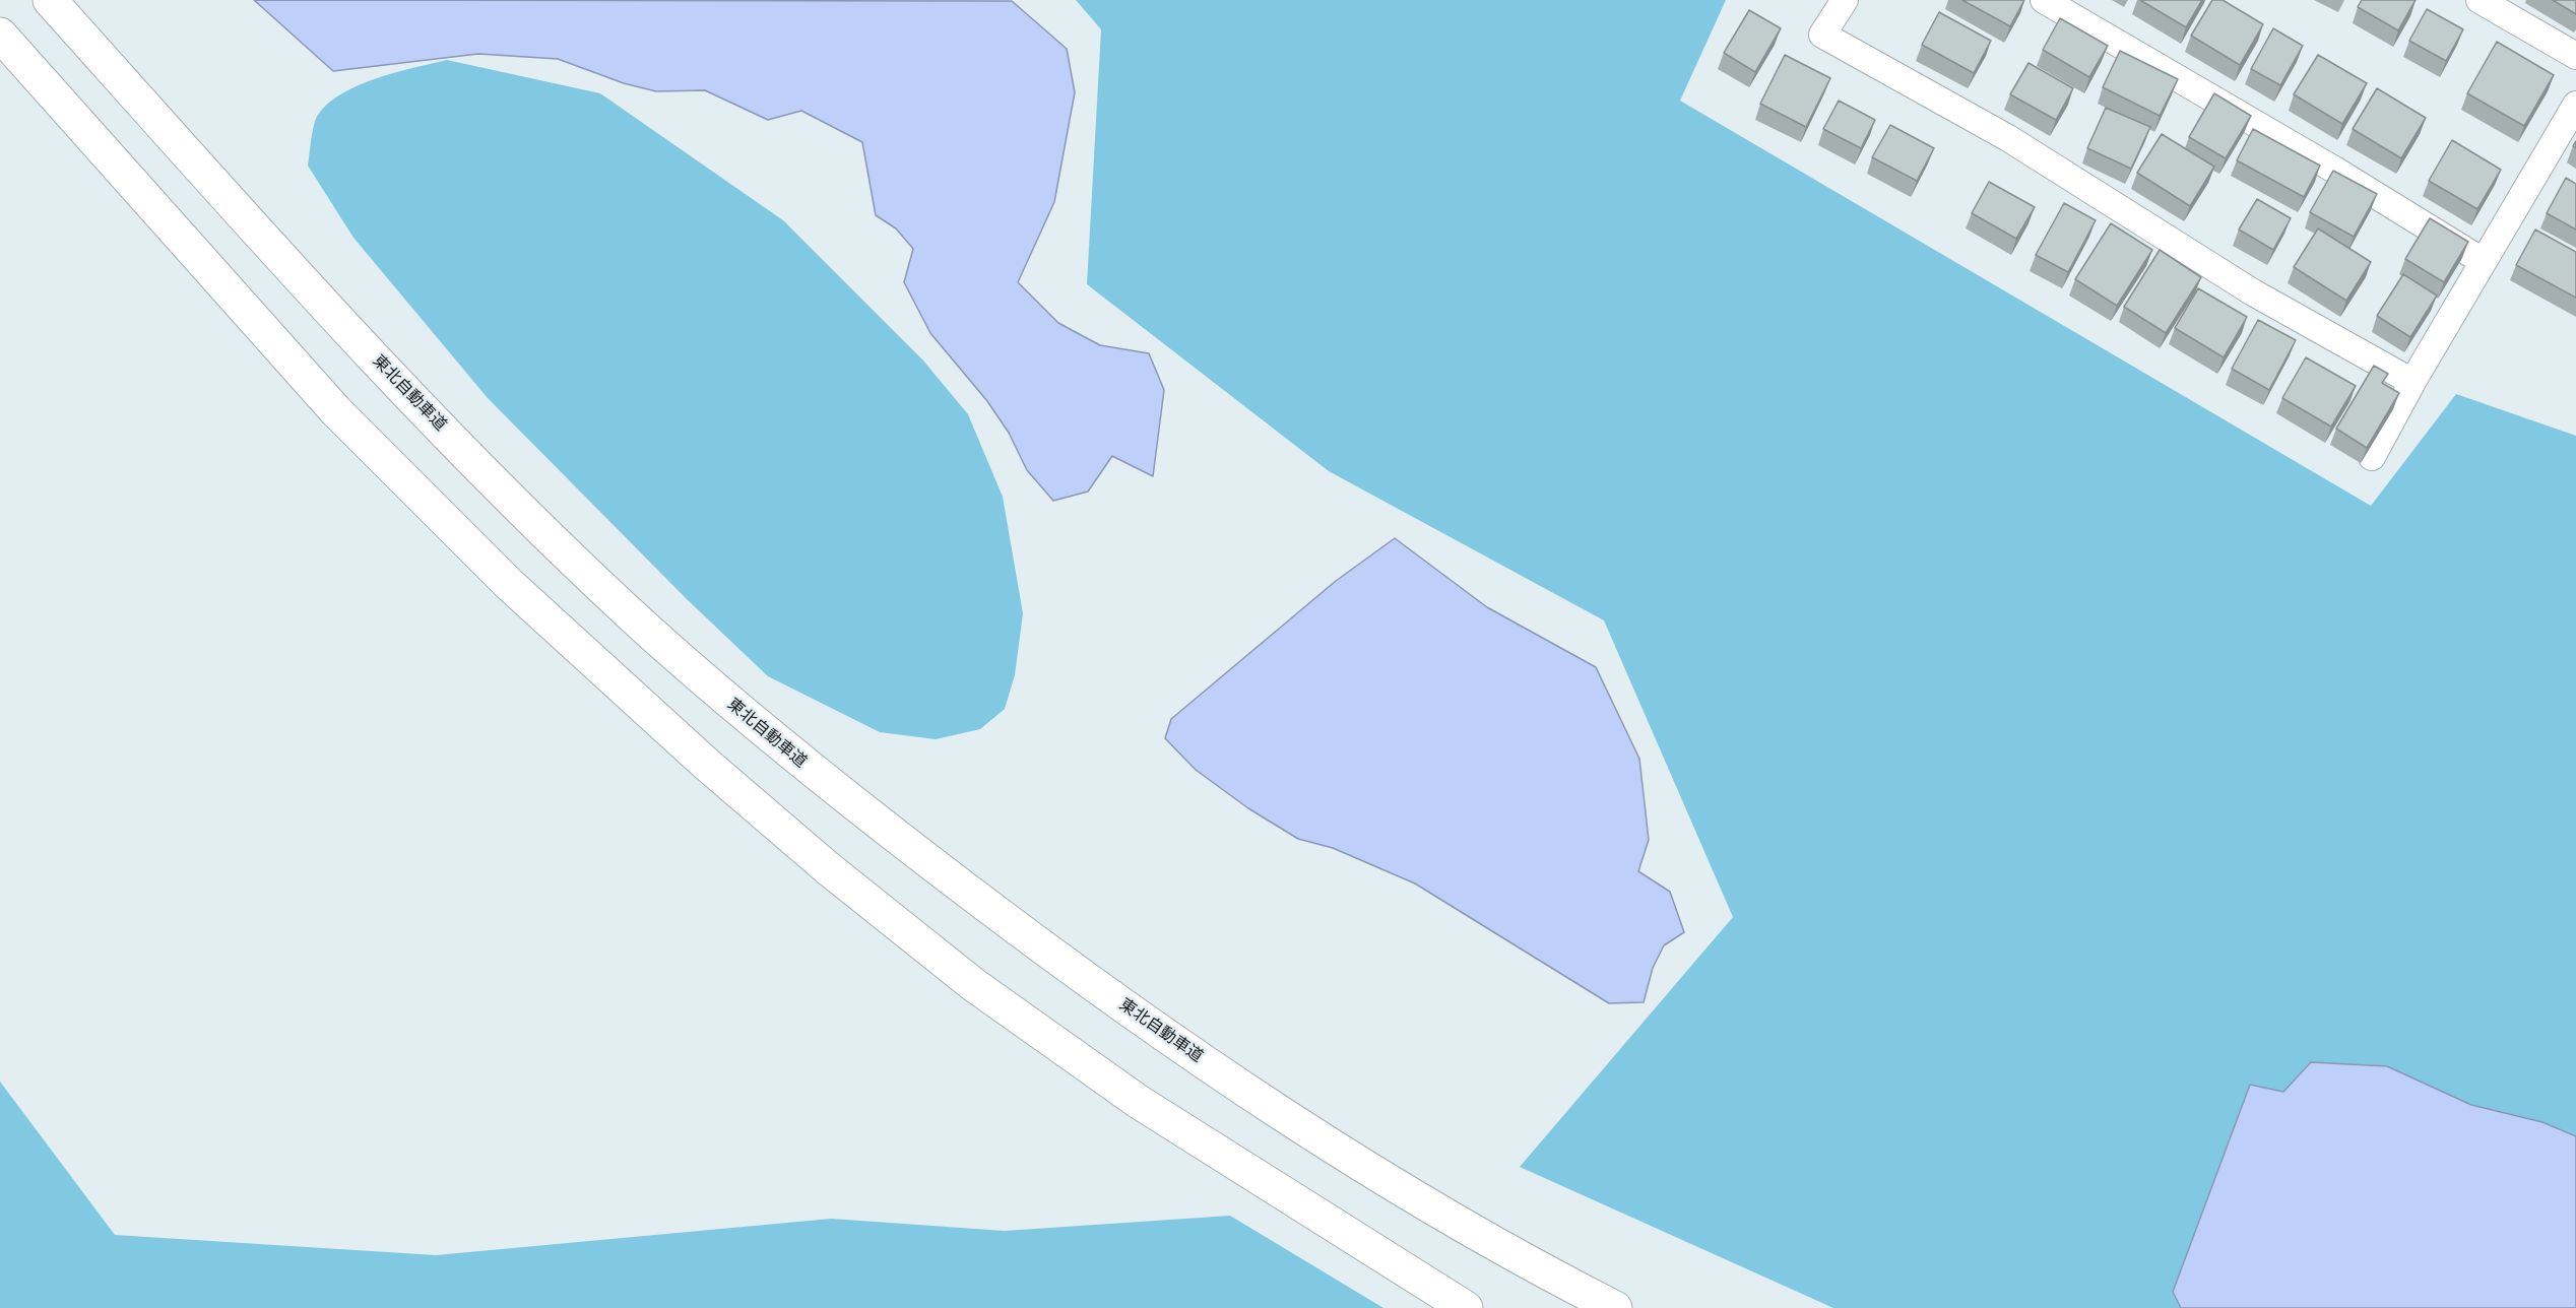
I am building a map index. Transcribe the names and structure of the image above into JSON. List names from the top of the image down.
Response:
{
  "streets": {
    "highway": ["東北自動車道"]
  }
}
